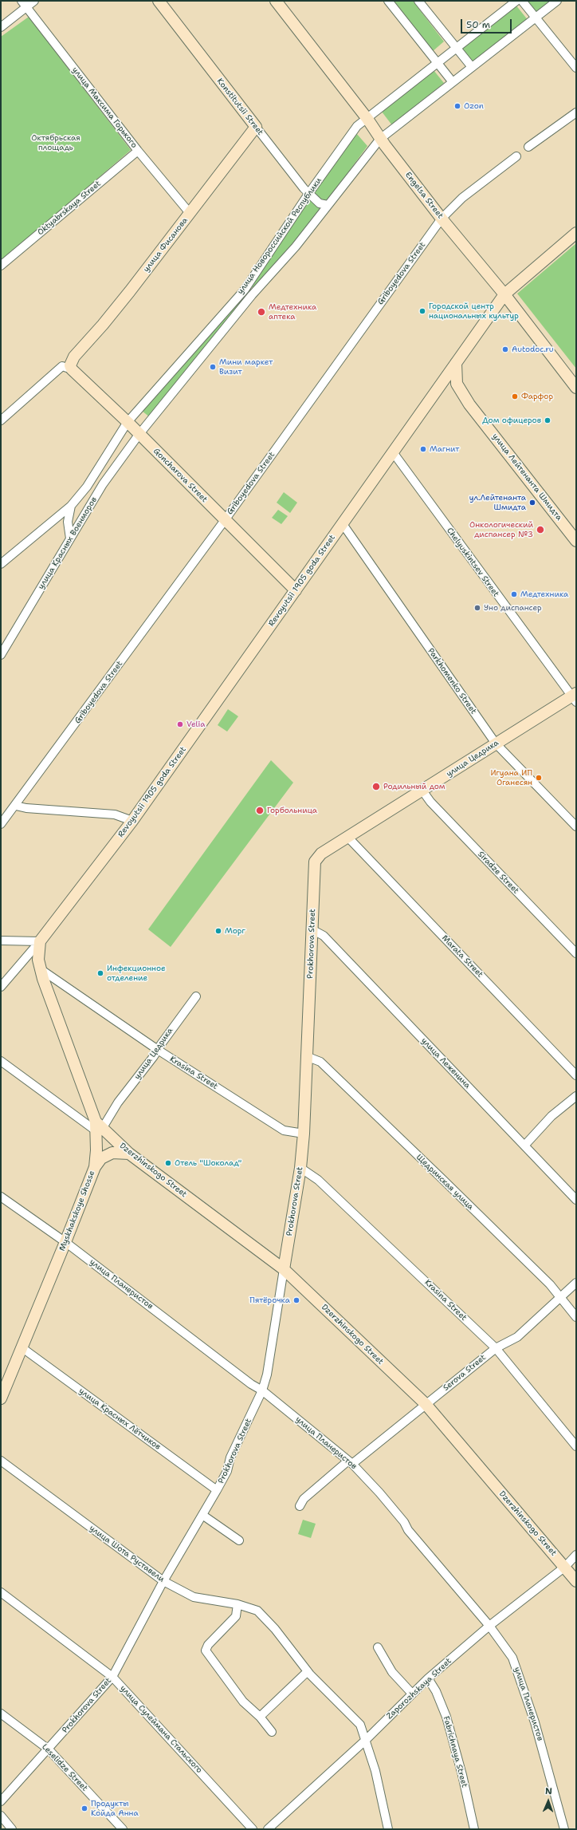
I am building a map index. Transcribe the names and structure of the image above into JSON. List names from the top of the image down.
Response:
{
  "streets": {
    "street": [
      "Konstitutsii Street",
      "улица Максима Горького",
      "Engelsa Street",
      "Oktyabrskaya Street",
      "улица Новороссийской Республики",
      "улица Фисанова",
      "Griboyedova Street",
      "Goncharova Street",
      "улица Лейтенанта Шмидта",
      "улица Красных Военморов",
      "Chelyuskintsev Street",
      "Revoyutsii 1905 goda Street",
      "Parkhomenko Street",
      "улица Цедрика",
      "Siradze Street",
      "Prokhorova Street",
      "Marata Street",
      "улица Леженина",
      "Krasina Street",
      "Dzerzhinskogo Street",
      "Щедринская улица",
      "Myskhakskoye Shosse",
      "улица Планеристов",
      "Serova Street",
      "улица Красных Лётчиков",
      "улица Шота Руставели",
      "Zaporozhskaya Street",
      "улица Сулеймана Стальского",
      "Fabrichnaya Street",
      "Leselidze Street"
    ]
  },
  "crossings": [
    ["Konstitutsii Street", "улица Новороссийской Республики"],
    ["Konstitutsii Street", "улица Фисанова"],
    ["улица Максима Горького", "Oktyabrskaya Street"],
    ["улица Максима Горького", "улица Фисанова"],
    ["Engelsa Street", "улица Новороссийской Республики"],
    ["Engelsa Street", "Griboyedova Street"],
    ["Engelsa Street", "Revoyutsii 1905 goda Street"],
    ["улица Новороссийской Республики", "Goncharova Street"],
    ["улица Новороссийской Республики", "улица Красных Военморов"],
    ["улица Фисанова", "Goncharova Street"],
    ["Griboyedova Street", "Goncharova Street"],
    ["Goncharova Street", "улица Красных Военморов"],
    ["Goncharova Street", "Revoyutsii 1905 goda Street"],
    ["улица Лейтенанта Шмидта", "Revoyutsii 1905 goda Street"],
    ["Chelyuskintsev Street", "Revoyutsii 1905 goda Street"],
    ["Chelyuskintsev Street", "улица Цедрика"],
    ["Revoyutsii 1905 goda Street", "Parkhomenko Street"],
    ["Revoyutsii 1905 goda Street", "Myskhakskoye Shosse"],
    ["Parkhomenko Street", "улица Цедрика"],
    ["улица Цедрика", "Siradze Street"],
    ["улица Цедрика", "Prokhorova Street"],
    ["улица Цедрика", "Marata Street"],
    ["улица Цедрика", "Krasina Street"],
    ["улица Цедрика", "Dzerzhinskogo Street"],
    ["улица Цедрика", "Myskhakskoye Shosse"],
    ["Prokhorova Street", "улица Леженина"],
    ["Prokhorova Street", "Krasina Street"],
    ["Prokhorova Street", "Dzerzhinskogo Street"],
    ["Prokhorova Street", "Щедринская улица"],
    ["Prokhorova Street", "улица Планеристов"],
    ["Prokhorova Street", "улица Красных Лётчиков"],
    ["Prokhorova Street", "улица Шота Руставели"],
    ["Prokhorova Street", "улица Сулеймана Стальского"],
    ["Prokhorova Street", "Leselidze Street"],
    ["Krasina Street", "Myskhakskoye Shosse"],
    ["Krasina Street", "Serova Street"],
    ["Dzerzhinskogo Street", "Myskhakskoye Shosse"],
    ["Dzerzhinskogo Street", "Serova Street"],
    ["Dzerzhinskogo Street", "Zaporozhskaya Street"],
    ["Щедринская улица", "Serova Street"],
    ["Myskhakskoye Shosse", "улица Планеристов"],
    ["Myskhakskoye Shosse", "улица Красных Лётчиков"],
    ["улица Планеристов", "Serova Street"],
    ["улица Планеристов", "Zaporozhskaya Street"],
    ["улица Шота Руставели", "Zaporozhskaya Street"],
    ["Zaporozhskaya Street", "Fabrichnaya Street"]
  ],
  "parks": ["Октябрьская площадь"],
  "places": [
    "Ozon",
    "Городской центр национальных культур",
    "Медтехника аптека",
    "Autodoc.ru",
    "Мини маркет Визит",
    "Фарфор",
    "Дом офицеров",
    "Магнит",
    "ул.Лейтенанта Шмидта",
    "Онкологический диспансер №3",
    "Медтехника",
    "Уно диспансер",
    "Velia",
    "Игуана ИП Оганесян",
    "Родильный дом",
    "Горбольница",
    "Морг",
    "Инфекционное отделение",
    "Отель \"Шоколад\"",
    "Пятёрочка",
    "Продукты Койда Анна"
  ],
  "scale_bar": "50 m",
  "north": "top"
}
